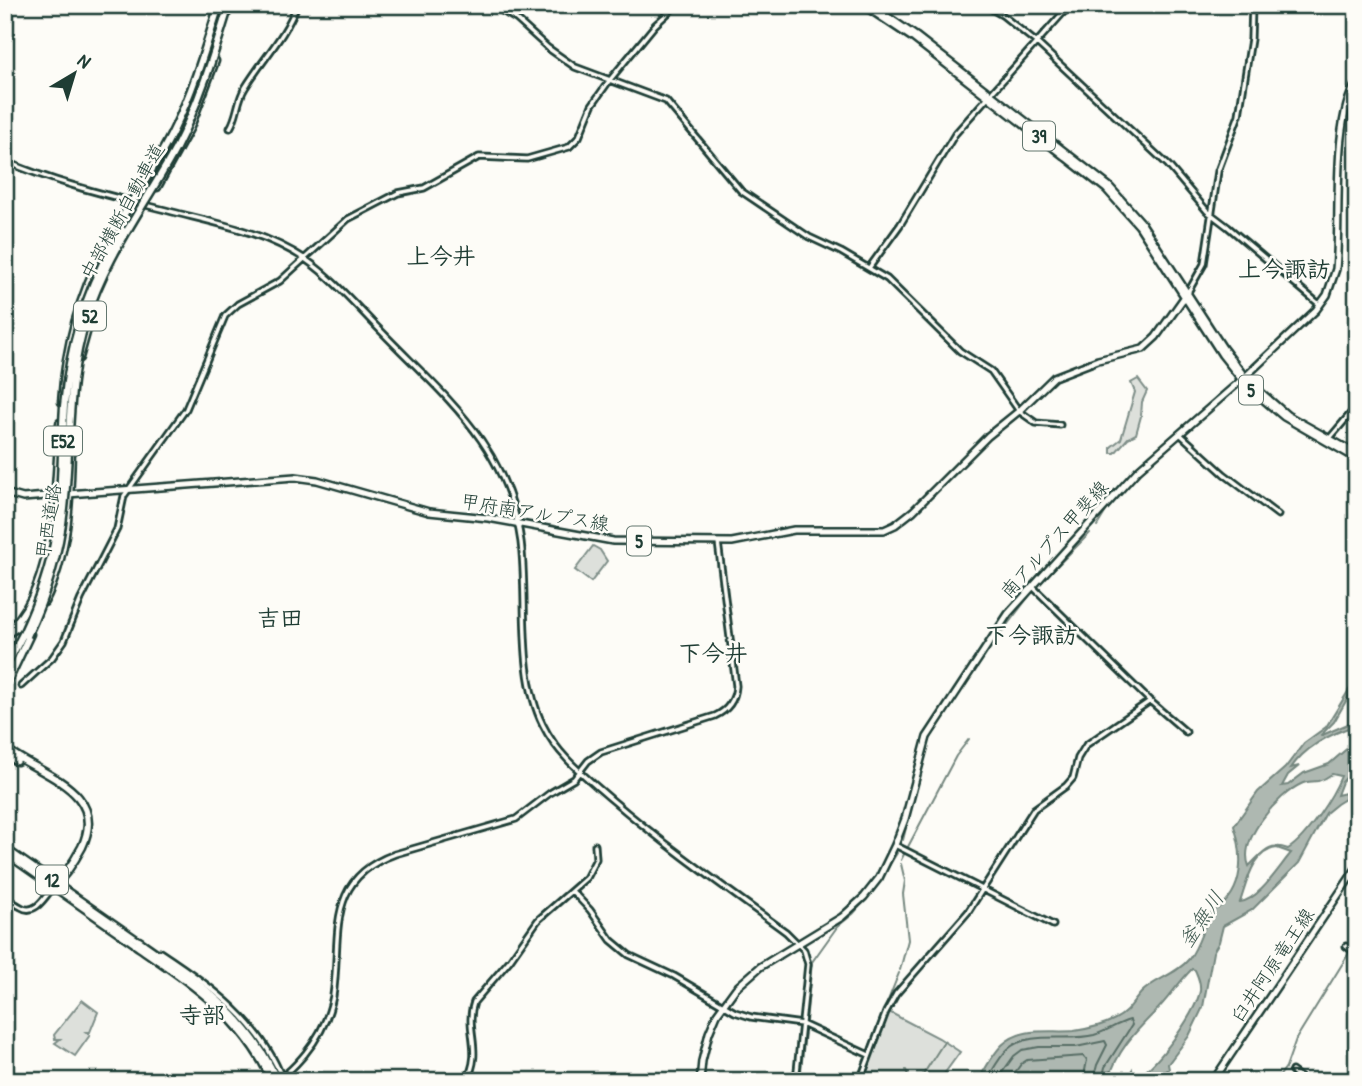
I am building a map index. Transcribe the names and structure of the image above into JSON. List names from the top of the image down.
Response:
{
  "streets": {
    "highway": [
      "中部横断自動車道",
      "52",
      "E52",
      "甲西道路",
      "12"
    ],
    "main road": [
      "39",
      "5",
      "甲府南アルプス線",
      "南アルプス甲斐線",
      "臼井阿原竜王線"
    ]
  },
  "crossings": [
    ["39", "5"],
    ["39", "甲府南アルプス線"],
    ["中部横断自動車道", "甲西道路"],
    ["5", "甲府南アルプス線"],
    ["5", "南アルプス甲斐線"],
    ["甲府南アルプス線", "甲西道路"]
  ],
  "districts": [
    "上今井",
    "上今諏訪",
    "吉田",
    "下今諏訪",
    "下今井",
    "寺部"
  ],
  "water": ["釜無川"],
  "north": "top right"
}
